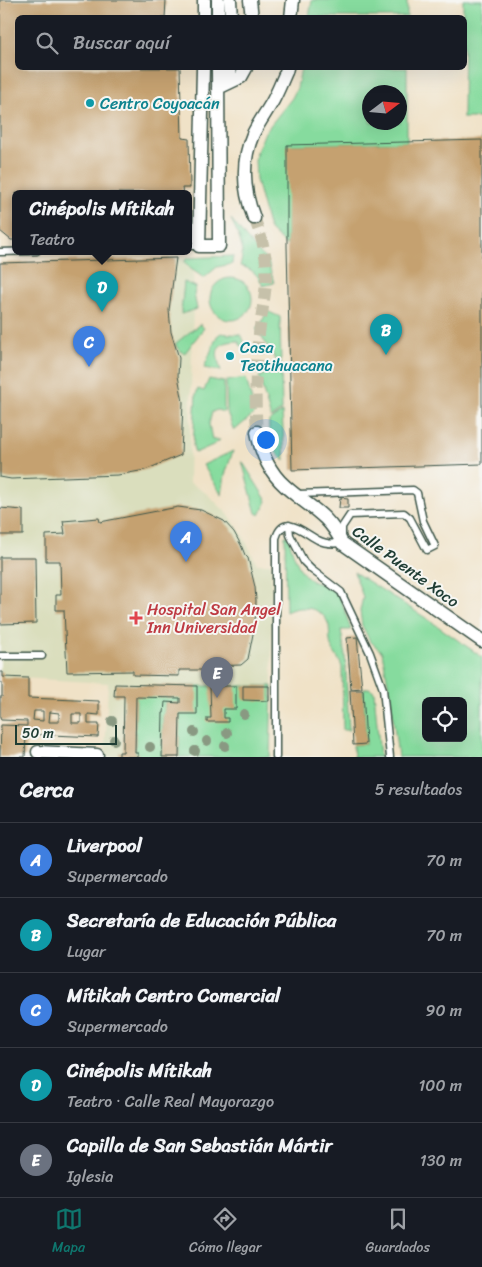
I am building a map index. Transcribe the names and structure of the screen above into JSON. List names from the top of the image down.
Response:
{
  "streets": {
    "street": ["Calle Puente Xoco"]
  },
  "places": {
    "other": ["Centro Coyoacán", "Casa Teotihuacana"],
    "health": ["Hospital San Angel Inn Universidad"]
  },
  "scale_bar": "50 m",
  "north": "right",
  "page": {
    "search": "Buscar aquí",
    "popup": ["Cinépolis Mítikah", "Teatro"],
    "pins": [
      "D",
      "B",
      "C",
      "A",
      "E"
    ],
    "scale": "50 m",
    "heading": ["Cerca", "5 resultados"],
    "list": [
      {
        "mark": "A",
        "name": "Liverpool",
        "note": "Supermercado",
        "value": "70 m"
      },
      {
        "mark": "B",
        "name": "Secretaría de Educación Pública",
        "note": "Lugar",
        "value": "70 m"
      },
      {
        "mark": "C",
        "name": "Mítikah Centro Comercial",
        "note": "Supermercado",
        "value": "90 m"
      },
      {
        "mark": "D",
        "name": "Cinépolis Mítikah",
        "note": "Teatro · Calle Real Mayorazgo",
        "value": "100 m"
      },
      {
        "mark": "E",
        "name": "Capilla de San Sebastián Mártir",
        "note": "Iglesia",
        "value": "130 m"
      }
    ],
    "nav": ["Mapa", "Cómo llegar", "Guardados"]
  }
}
